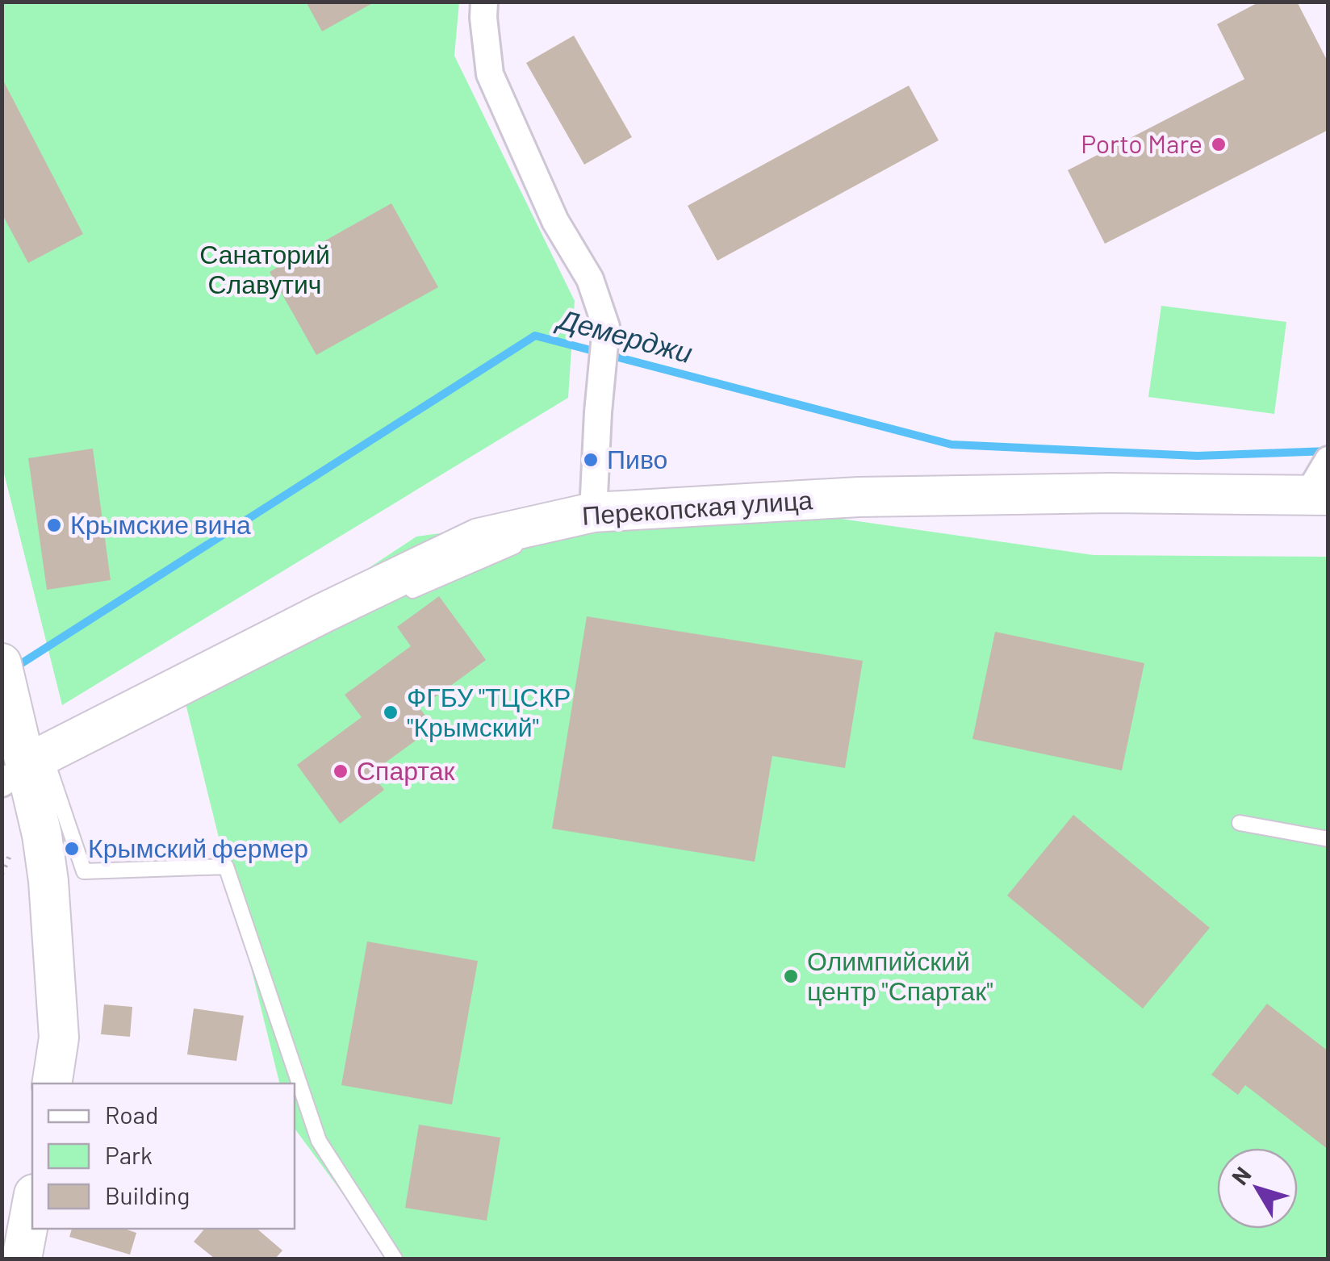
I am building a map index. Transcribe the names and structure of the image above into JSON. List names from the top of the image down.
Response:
{
  "streets": {
    "street": ["Перекопская улица"]
  },
  "water": ["Демерджи"],
  "parks": ["Санаторий Славутич"],
  "places": [
    "Porto Mare",
    "Пиво",
    "Крымские вина",
    "ФГБУ \"ТЦСКР \"Крымский\"",
    "Спартак",
    "Крымский фермер",
    "Олимпийский центр \"Спартак\""
  ],
  "legend": ["Road", "Park", "Building"],
  "north": "top left"
}
